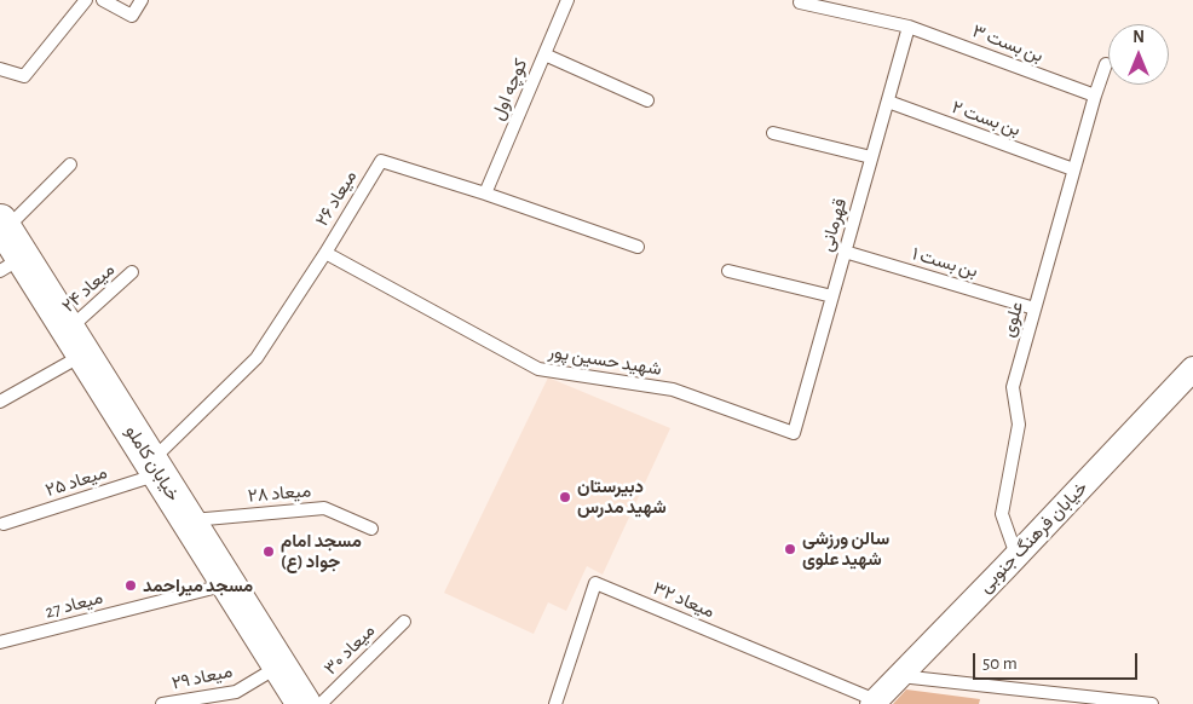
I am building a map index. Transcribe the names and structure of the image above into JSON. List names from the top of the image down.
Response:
{
  "streets": {
    "street": ["خیابان کاملو", "خیابان فرهنگ جنوبی"],
    "lane": [
      "بن بست ۳",
      "کوچه اول",
      "بن بست ۲",
      "میعاد ۲۶",
      "قهرمانی",
      "بن بست ۱",
      "میعاد ۲۴",
      "علوی",
      "شهید حسین پور",
      "میعاد ۲۵",
      "میعاد ۲۸",
      "میعاد ۳۲",
      "میعاد 27",
      "میعاد ۳۰",
      "میعاد ۲۹"
    ]
  },
  "crossings": [
    ["بن بست ۳", "قهرمانی"],
    ["بن بست ۳", "علوی"],
    ["کوچه اول", "میعاد ۲۶"],
    ["بن بست ۲", "قهرمانی"],
    ["بن بست ۲", "علوی"],
    ["میعاد ۲۶", "شهید حسین پور"],
    ["میعاد ۲۶", "خیابان کاملو"],
    ["میعاد ۲۶", "میعاد ۲۵"],
    ["قهرمانی", "بن بست ۱"],
    ["قهرمانی", "شهید حسین پور"],
    ["بن بست ۱", "علوی"],
    ["میعاد ۲۴", "خیابان کاملو"],
    ["علوی", "خیابان فرهنگ جنوبی"],
    ["خیابان کاملو", "میعاد ۲۵"],
    ["خیابان کاملو", "میعاد ۲۸"],
    ["خیابان کاملو", "میعاد 27"],
    ["خیابان کاملو", "میعاد ۲۹"],
    ["خیابان فرهنگ جنوبی", "میعاد ۳۲"]
  ],
  "places": [
    "دبیرستان شهید مدرس",
    "سالن ورزشی شهید علوی",
    "مسجد امام جواد (ع)",
    "مسجد میراحمد"
  ],
  "scale_bar": "50 m",
  "north": "top"
}
